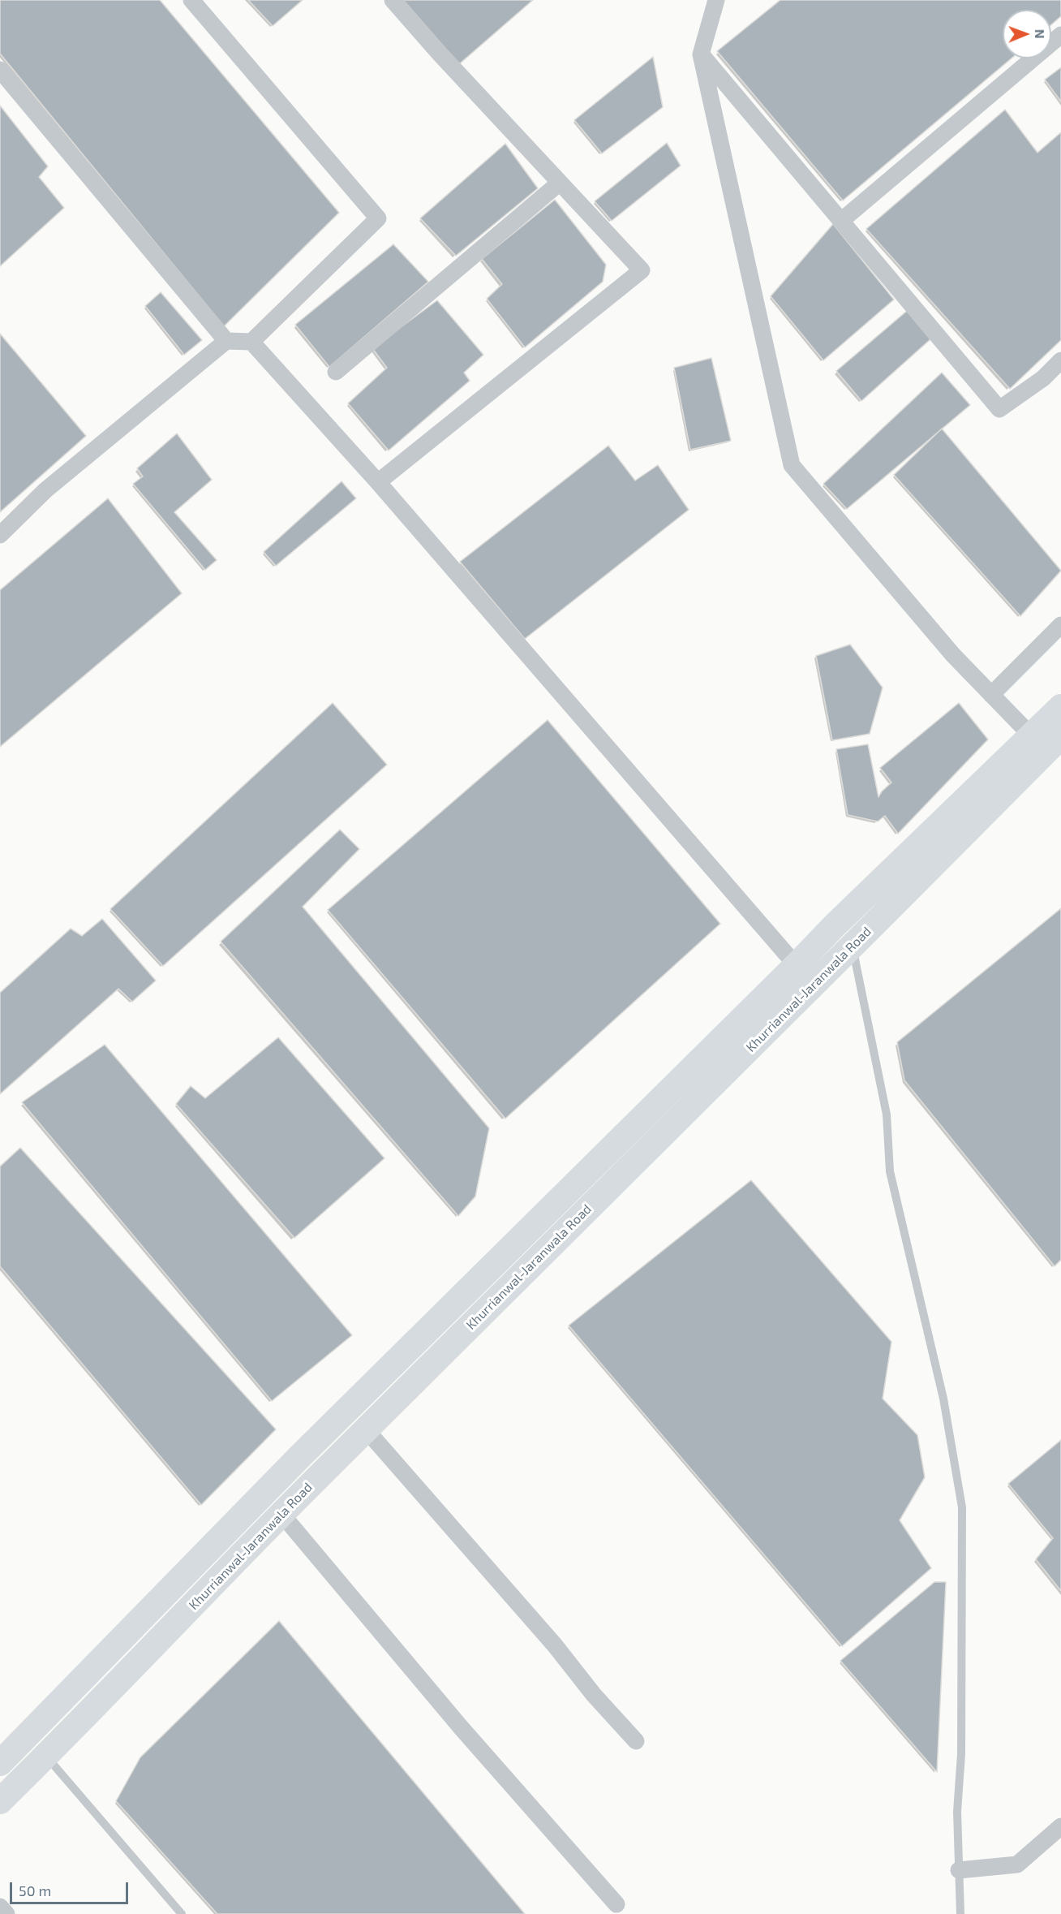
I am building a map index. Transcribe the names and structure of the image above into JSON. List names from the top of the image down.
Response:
{
  "streets": {
    "main road": ["Khurrianwal-Jaranwala Road"]
  },
  "scale_bar": "50 m",
  "north": "right"
}
